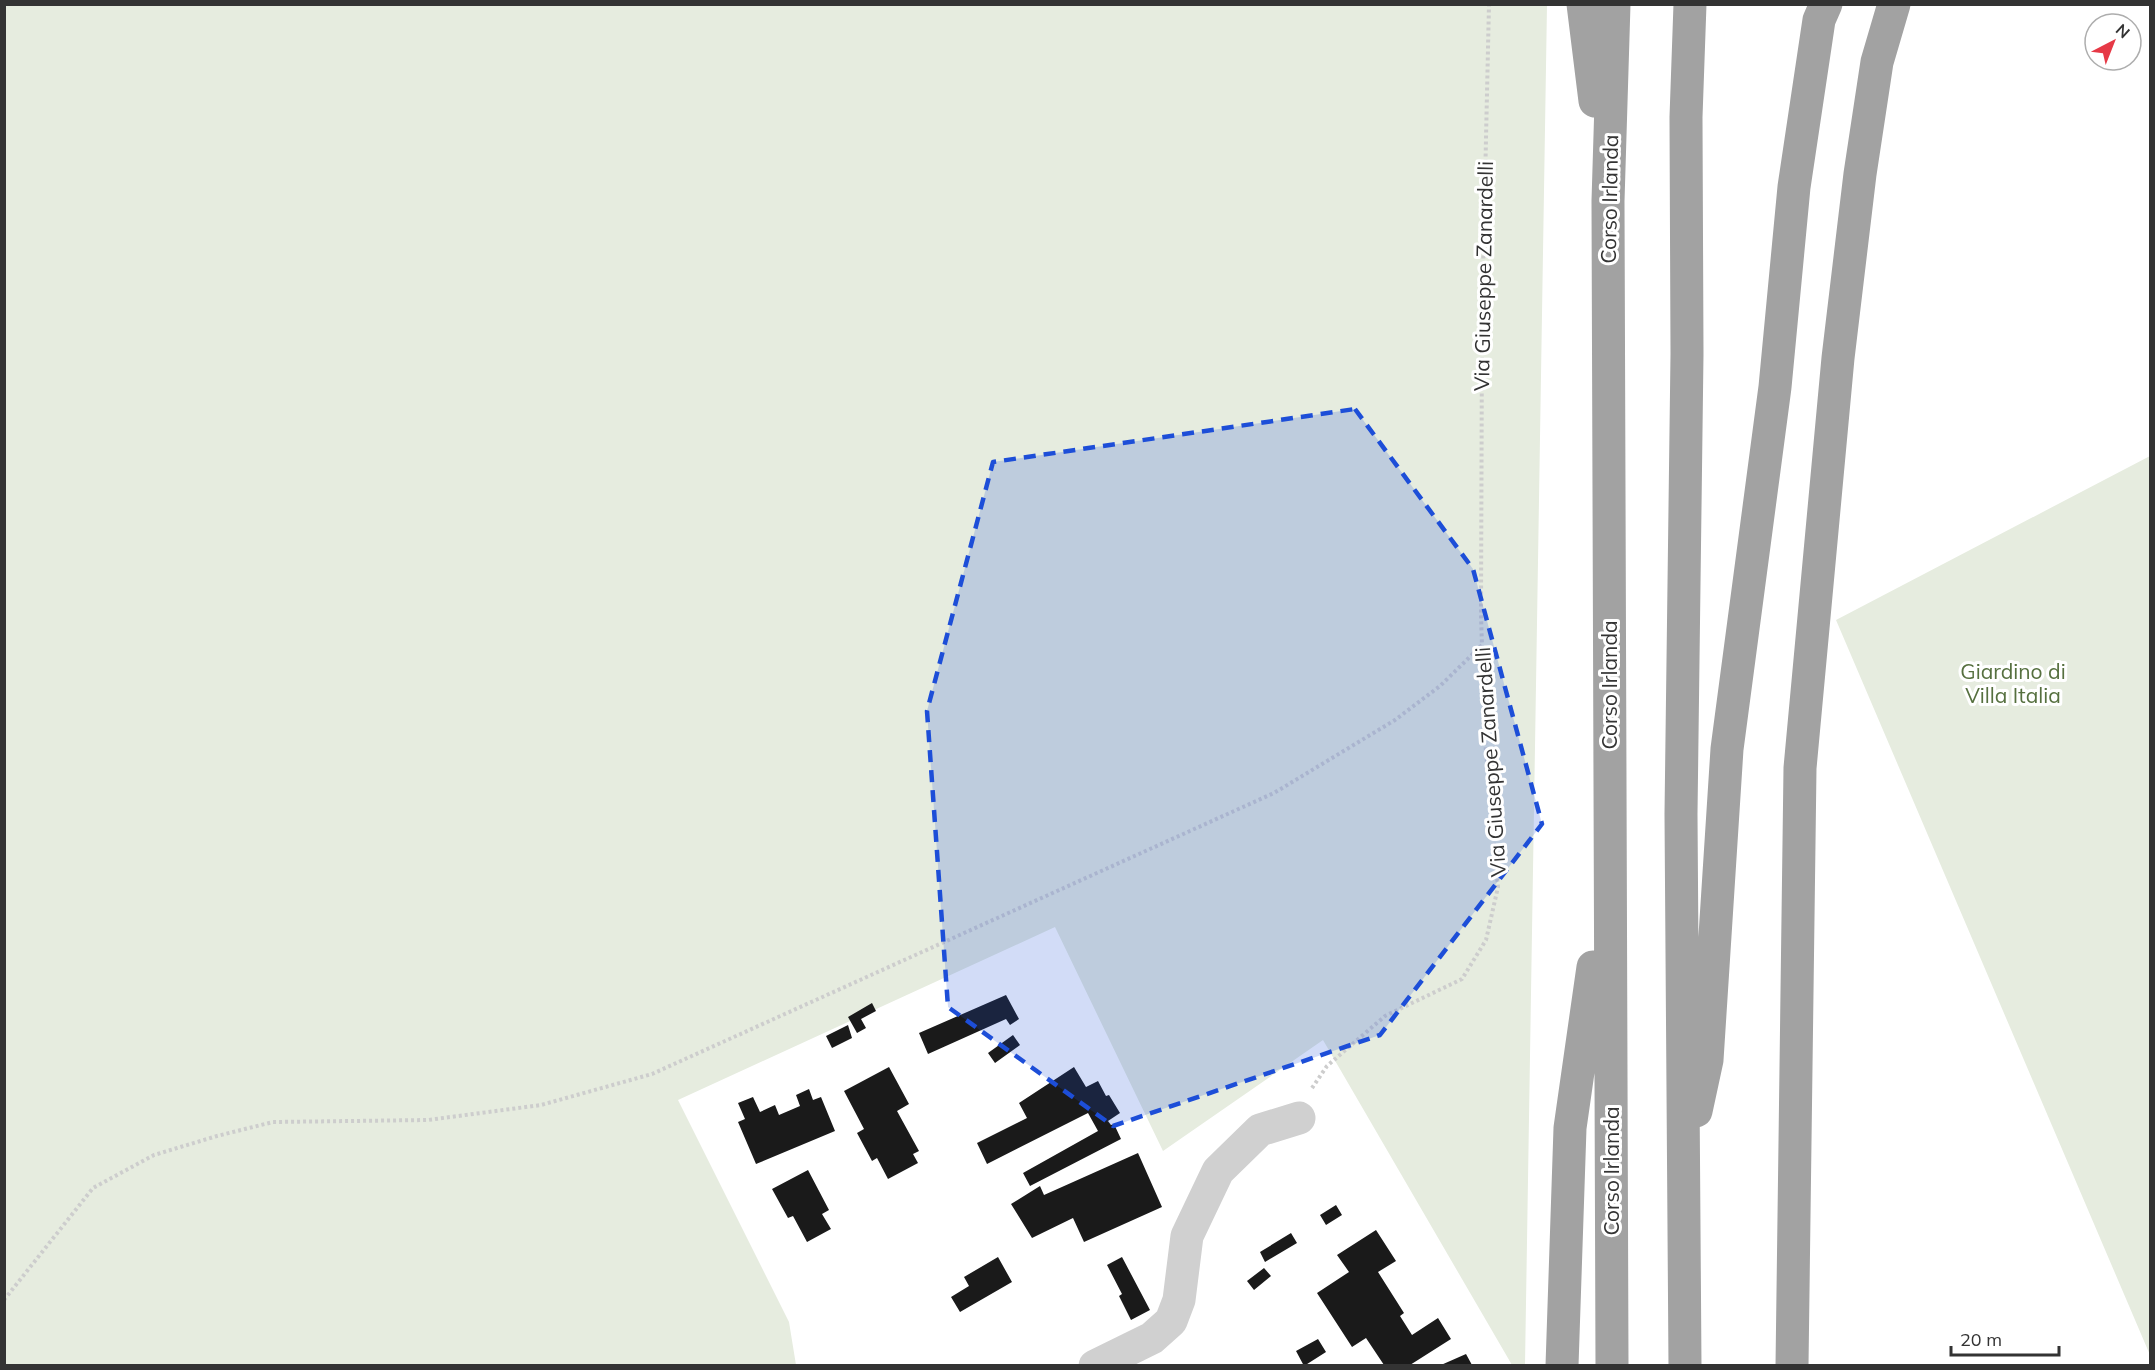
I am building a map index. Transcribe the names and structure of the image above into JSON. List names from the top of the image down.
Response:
{
  "streets": {
    "highway": ["Corso Irlanda"],
    "path": ["Via Giuseppe Zanardelli"]
  },
  "parks": ["Giardino di Villa Italia"],
  "scale_bar": "20 m",
  "north": "top right"
}
